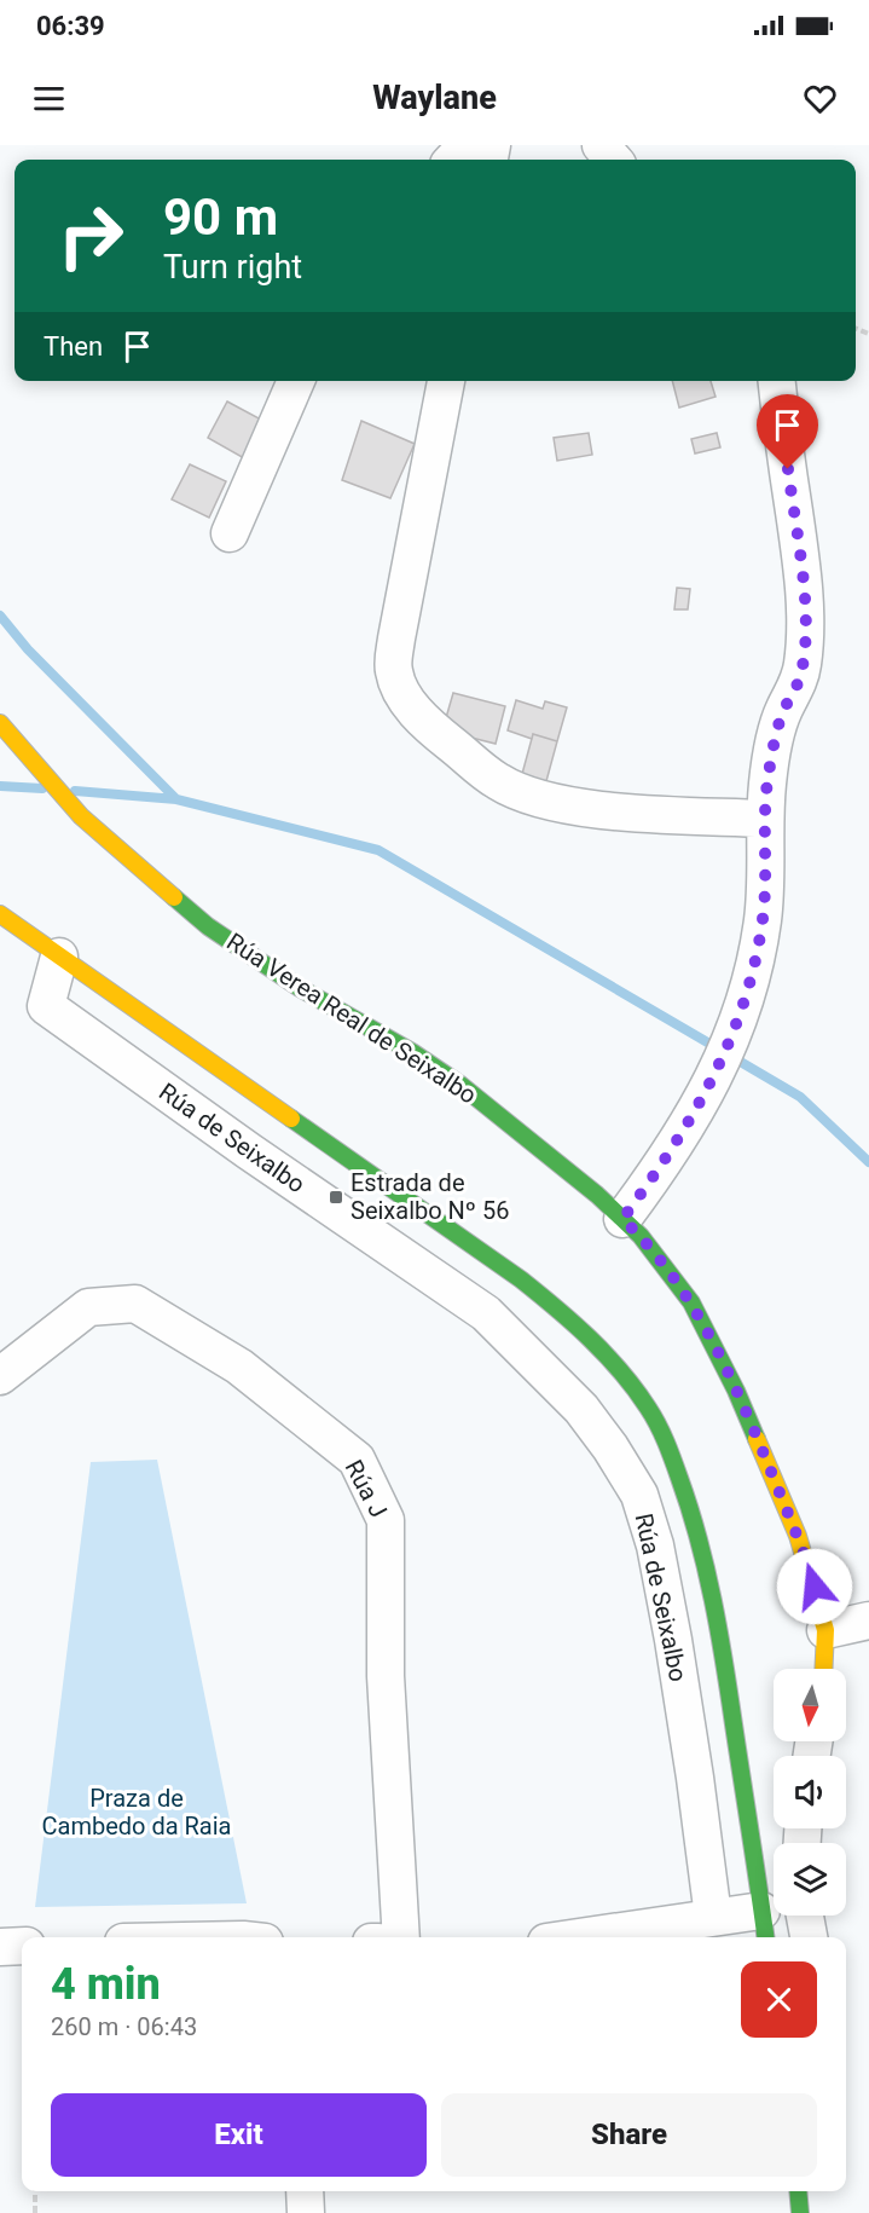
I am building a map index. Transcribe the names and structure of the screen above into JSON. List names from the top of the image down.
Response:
{
  "streets": {
    "street": ["Rúa Verea Real de Seixalbo", "Rúa de Seixalbo", "Rúa J"]
  },
  "parks": ["Praza de Cambedo da Raia"],
  "places": {
    "transit": ["Estrada de Seixalbo Nº 56"]
  },
  "north": "bottom",
  "page": {
    "status": "06:39",
    "header": "Waylane",
    "turn": ["90 m", "Turn right"],
    "then": "Then",
    "heading": ["4 min", "260 m · 06:43"],
    "buttons": ["Exit", "Share"]
  }
}
